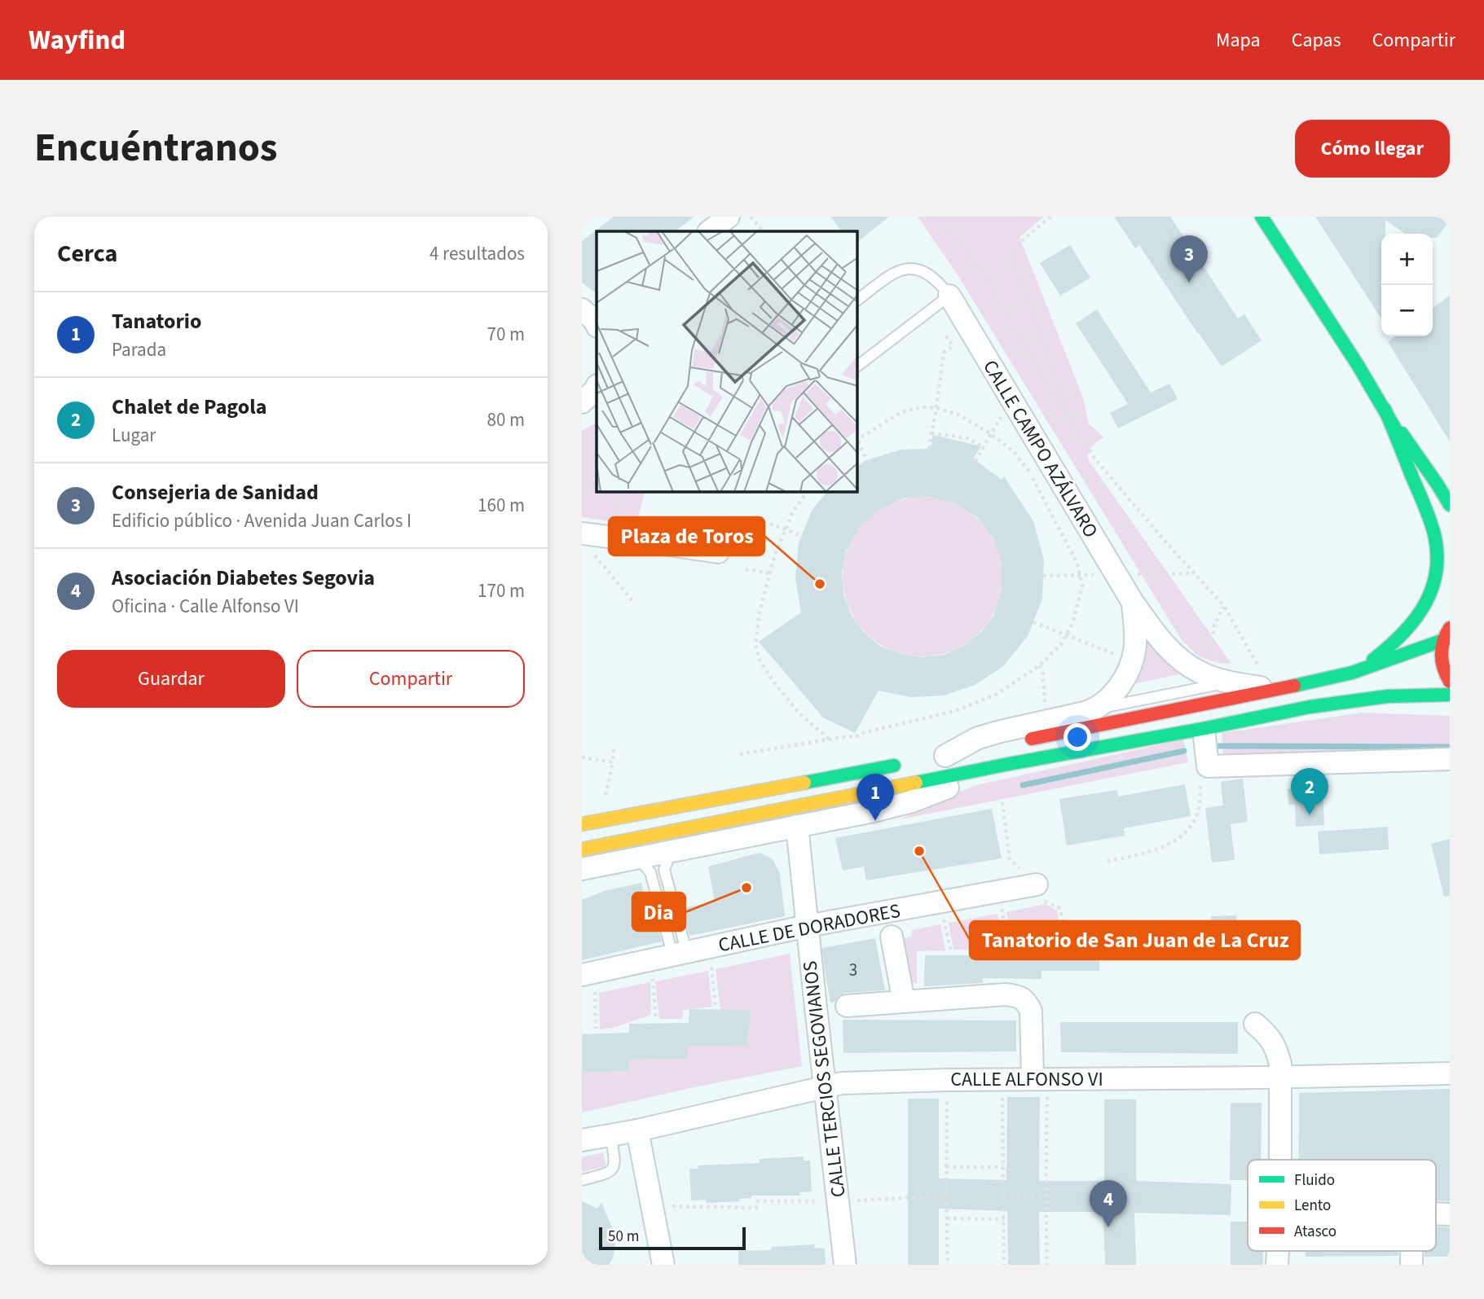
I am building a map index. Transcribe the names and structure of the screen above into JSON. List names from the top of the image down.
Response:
{
  "streets": {
    "street": [
      "CALLE CAMPO AZÁLVARO",
      "CALLE DE DORADORES",
      "CALLE TERCIOS SEGOVIANOS",
      "CALLE ALFONSO VI"
    ]
  },
  "crossings": [
    ["CALLE DE DORADORES", "CALLE TERCIOS SEGOVIANOS"],
    ["CALLE TERCIOS SEGOVIANOS", "CALLE ALFONSO VI"]
  ],
  "places": ["Plaza de Toros", "Tanatorio de San Juan de La Cruz", "Dia"],
  "house_numbers": ["3"],
  "legend": ["Fluido", "Lento", "Atasco"],
  "scale_bar": "50 m",
  "page": {
    "header": "Wayfind",
    "nav": ["Mapa", "Capas", "Compartir"],
    "title": "Encuéntranos",
    "buttons": [
      "Cómo llegar",
      ["Guardar", "Compartir"]
    ],
    "heading": ["Cerca", "4 resultados"],
    "map_buttons": ["+", "−"],
    "pins": [
      "3",
      "2",
      "1",
      "4"
    ],
    "list": [
      {
        "mark": "1",
        "name": "Tanatorio",
        "note": "Parada",
        "value": "70 m"
      },
      {
        "mark": "2",
        "name": "Chalet de Pagola",
        "note": "Lugar",
        "value": "80 m"
      },
      {
        "mark": "3",
        "name": "Consejeria de Sanidad",
        "note": "Edificio público · Avenida Juan Carlos I",
        "value": "160 m"
      },
      {
        "mark": "4",
        "name": "Asociación Diabetes Segovia",
        "note": "Oficina · Calle Alfonso VI",
        "value": "170 m"
      }
    ],
    "scale": "50 m"
  }
}
